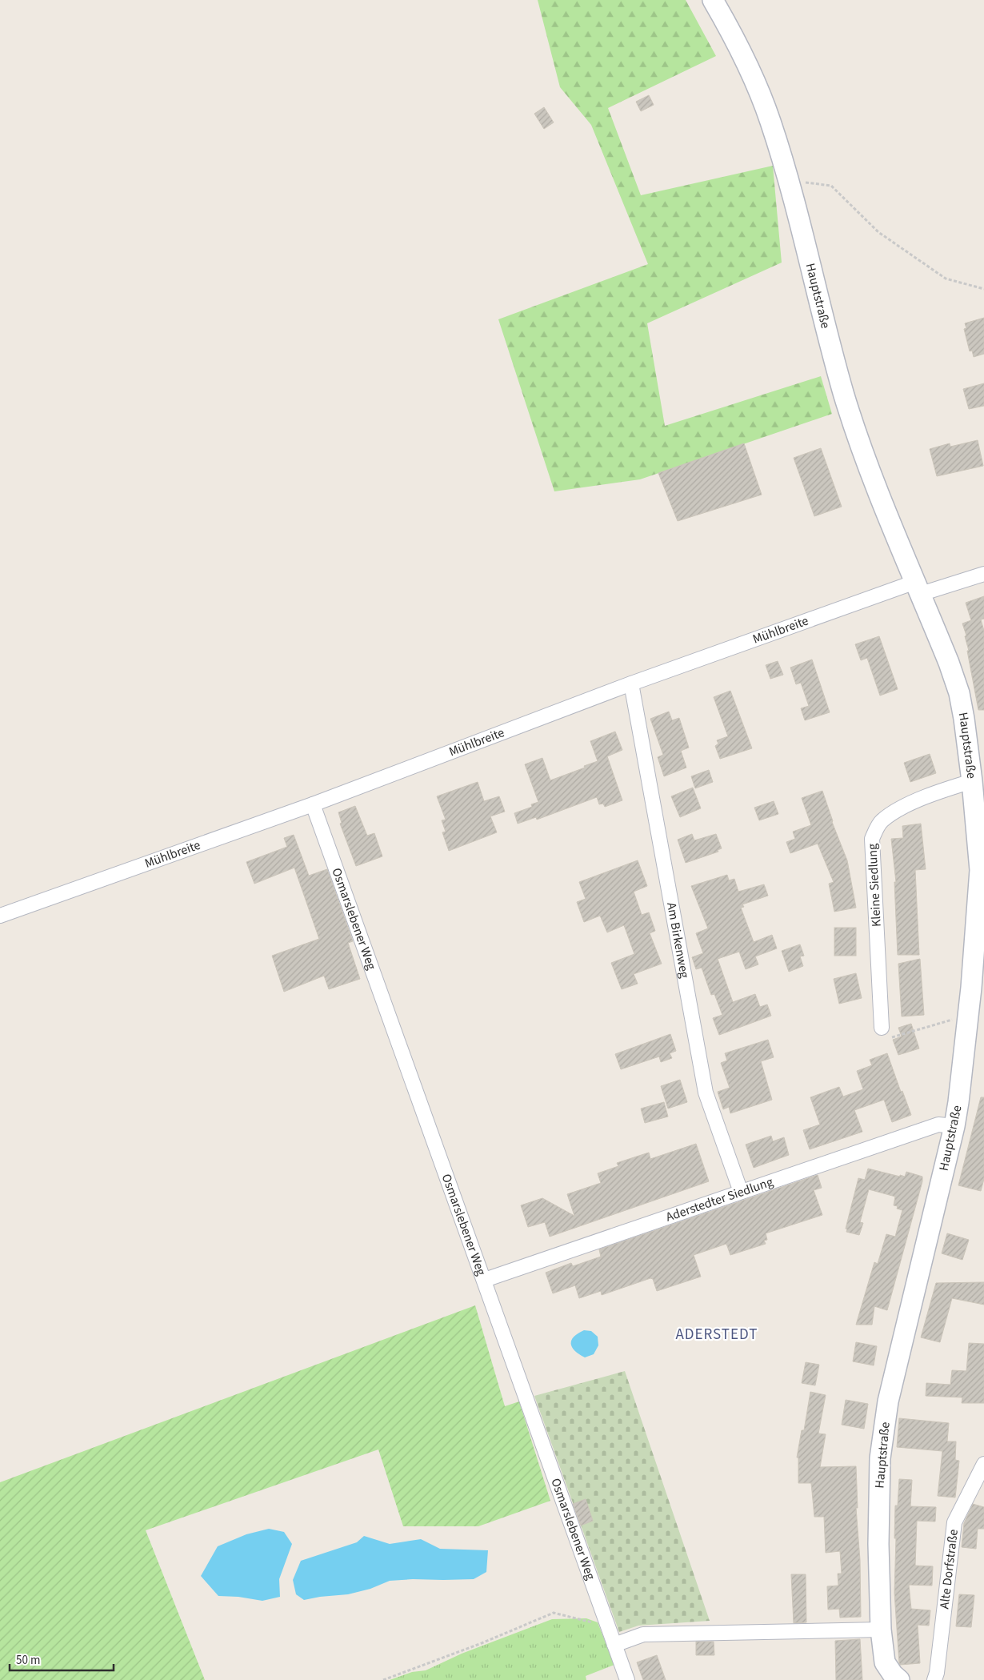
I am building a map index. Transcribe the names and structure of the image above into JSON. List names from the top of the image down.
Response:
{
  "streets": {
    "main road": ["Hauptstraße"],
    "street": [
      "Mühlbreite",
      "Kleine Siedlung",
      "Osmarslebener Weg",
      "Am Birkenweg",
      "Aderstedter Siedlung",
      "Alte Dorfstraße"
    ]
  },
  "crossings": [
    ["Hauptstraße", "Mühlbreite"],
    ["Hauptstraße", "Kleine Siedlung"],
    ["Hauptstraße", "Aderstedter Siedlung"],
    ["Mühlbreite", "Osmarslebener Weg"],
    ["Mühlbreite", "Am Birkenweg"],
    ["Osmarslebener Weg", "Aderstedter Siedlung"],
    ["Am Birkenweg", "Aderstedter Siedlung"]
  ],
  "districts": ["ADERSTEDT"],
  "scale_bar": "50 m"
}
